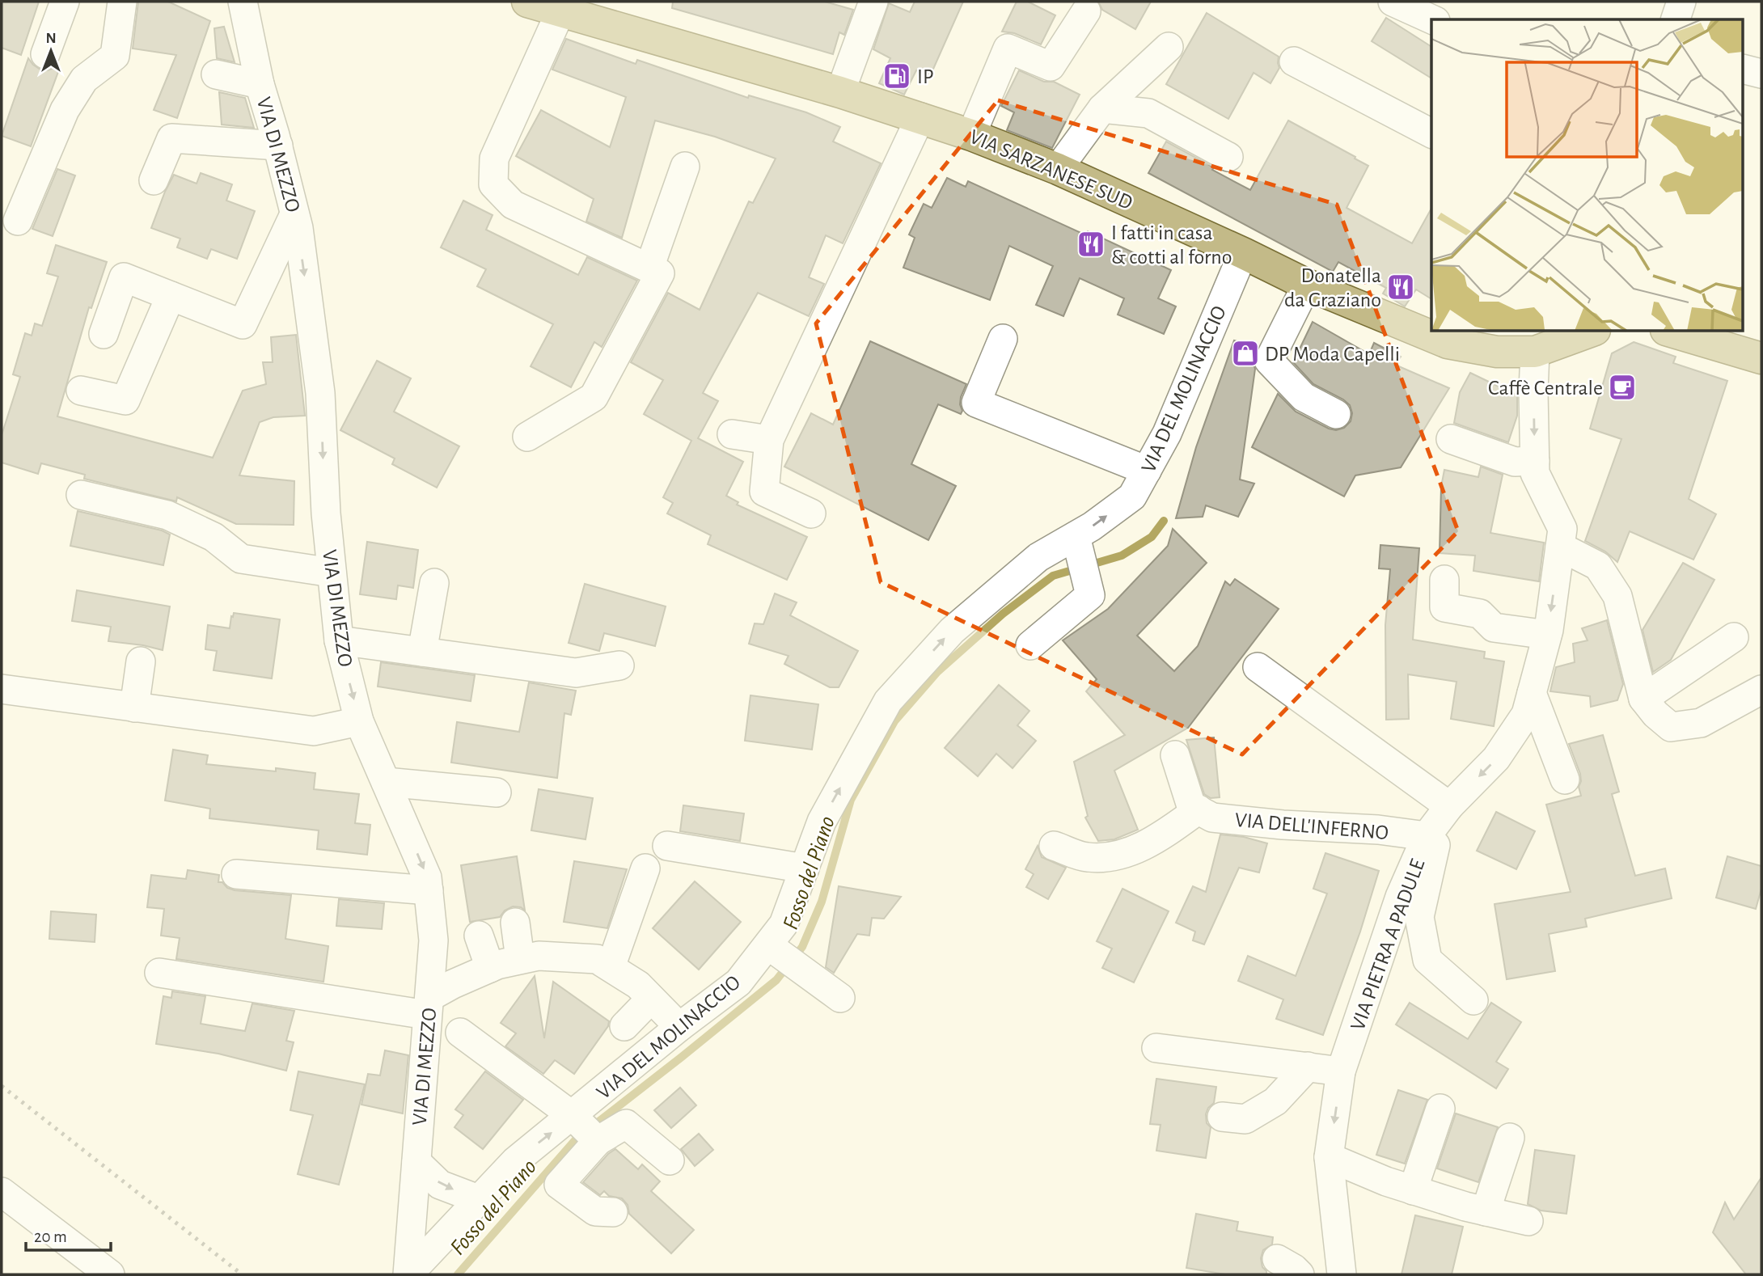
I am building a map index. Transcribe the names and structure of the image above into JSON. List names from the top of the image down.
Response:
{
  "streets": {
    "main road": ["VIA SARZANESE SUD"],
    "street": [
      "VIA DI MEZZO",
      "VIA DEL MOLINACCIO",
      "VIA DELL'INFERNO",
      "VIA PIETRA A PADULE"
    ]
  },
  "crossings": [
    ["VIA DI MEZZO", "VIA DEL MOLINACCIO"],
    ["VIA SARZANESE SUD", "VIA DEL MOLINACCIO"],
    ["VIA SARZANESE SUD", "VIA PIETRA A PADULE"],
    ["VIA DELL'INFERNO", "VIA PIETRA A PADULE"]
  ],
  "one_way": ["VIA DI MEZZO", "VIA DEL MOLINACCIO", "VIA PIETRA A PADULE"],
  "water": ["Fosso del Piano"],
  "places": {
    "fuel station": ["IP"],
    "restaurant": ["I fatti in casa & cotti al forno", "Donatella da Graziano"],
    "shop": ["DP Moda Capelli"],
    "cafe": ["Caffè Centrale"]
  },
  "scale_bar": "20 m",
  "north": "top"
}
